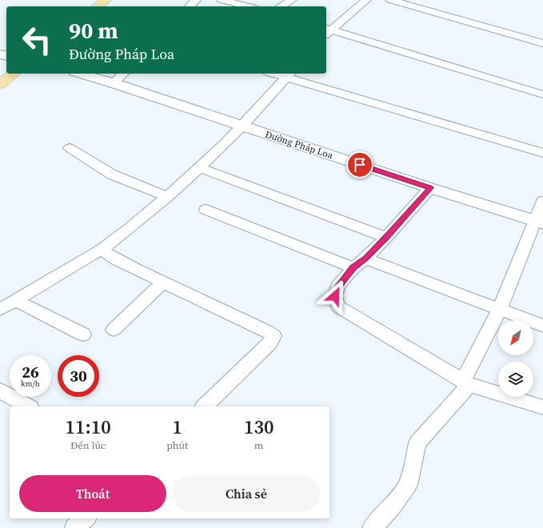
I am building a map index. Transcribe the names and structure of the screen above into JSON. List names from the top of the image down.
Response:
{
  "streets": {
    "street": ["Đường Pháp Loa"]
  },
  "north": "bottom left",
  "page": {
    "turn": ["90 m", "Đường Pháp Loa"],
    "speed": "26 km/h",
    "limit": "30",
    "eta": [
      "11:10",
      "Đến lúc",
      "1",
      "phút",
      "130",
      "m"
    ],
    "buttons": ["Thoát", "Chia sẻ"]
  }
}
